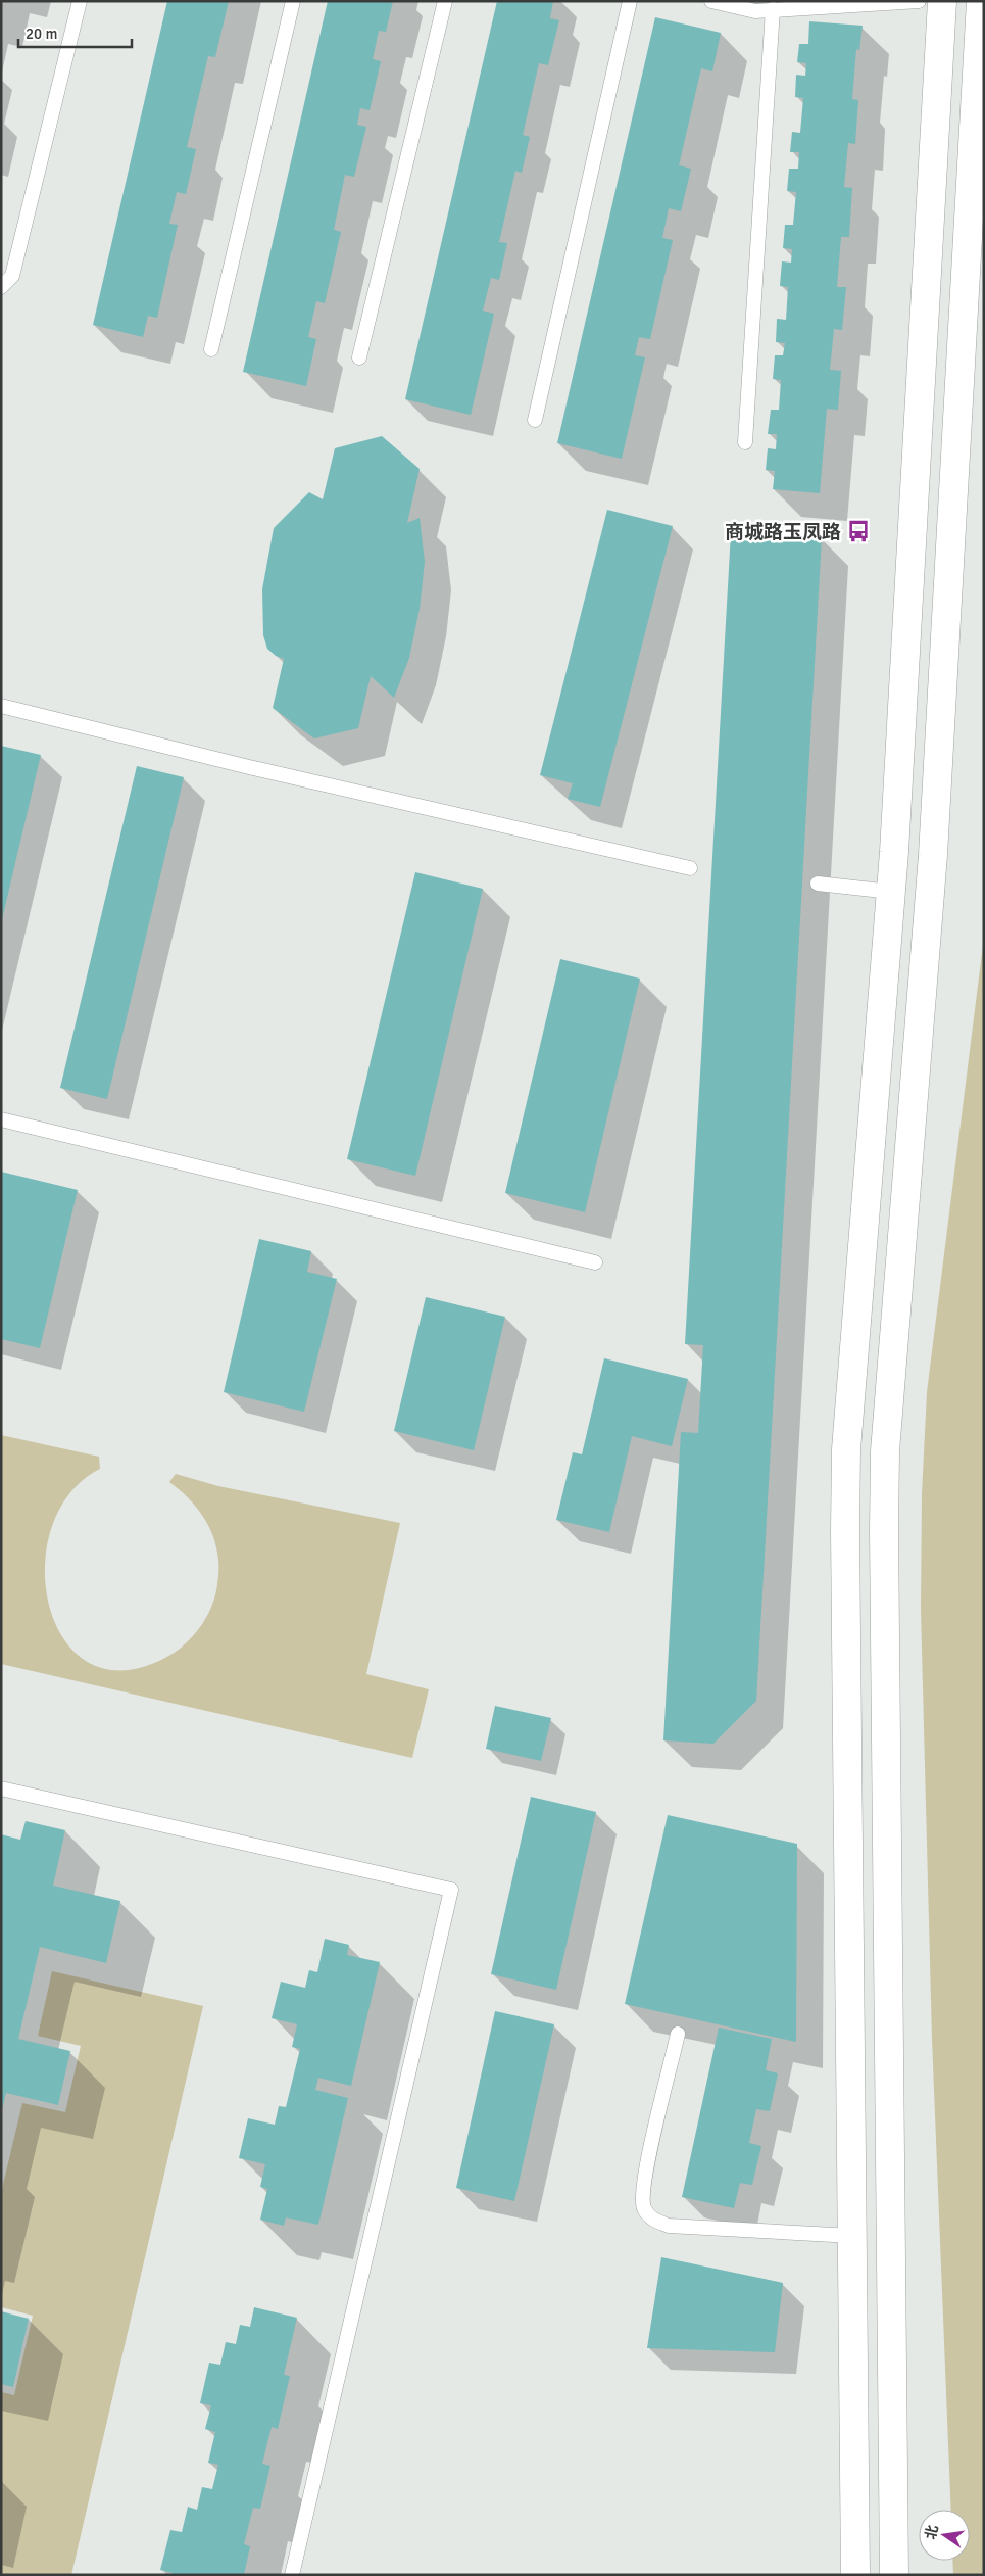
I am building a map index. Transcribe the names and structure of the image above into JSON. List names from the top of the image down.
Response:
{
  "places": {
    "bus stop": ["商城路玉凤路"]
  },
  "scale_bar": "20 m",
  "north": "left"
}
